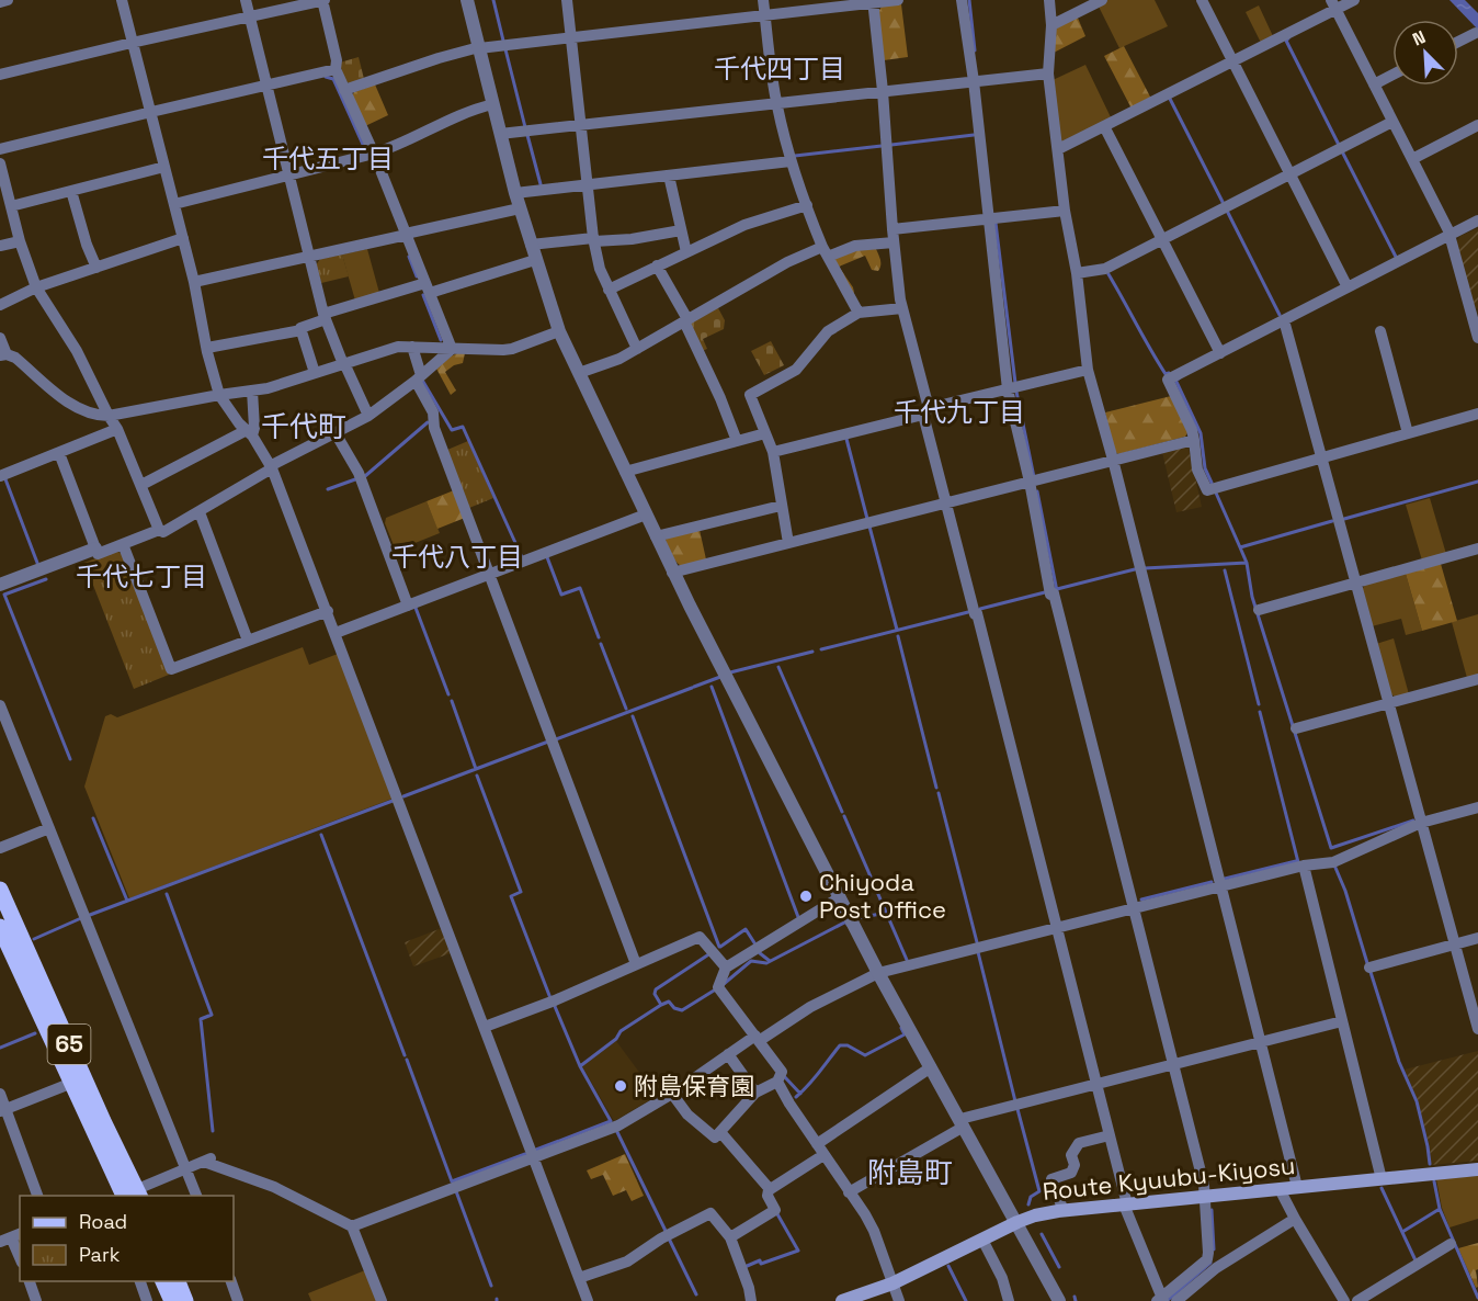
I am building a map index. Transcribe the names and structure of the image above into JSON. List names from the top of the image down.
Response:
{
  "streets": {
    "main road": ["65", "Route Kyuubu-Kiyosu"]
  },
  "districts": [
    "千代四丁目",
    "千代五丁目",
    "千代九丁目",
    "千代町",
    "千代八丁目",
    "千代七丁目",
    "附島町"
  ],
  "places": ["Chiyoda Post Office", "附島保育園"],
  "legend": ["Road", "Park"],
  "north": "top left"
}
